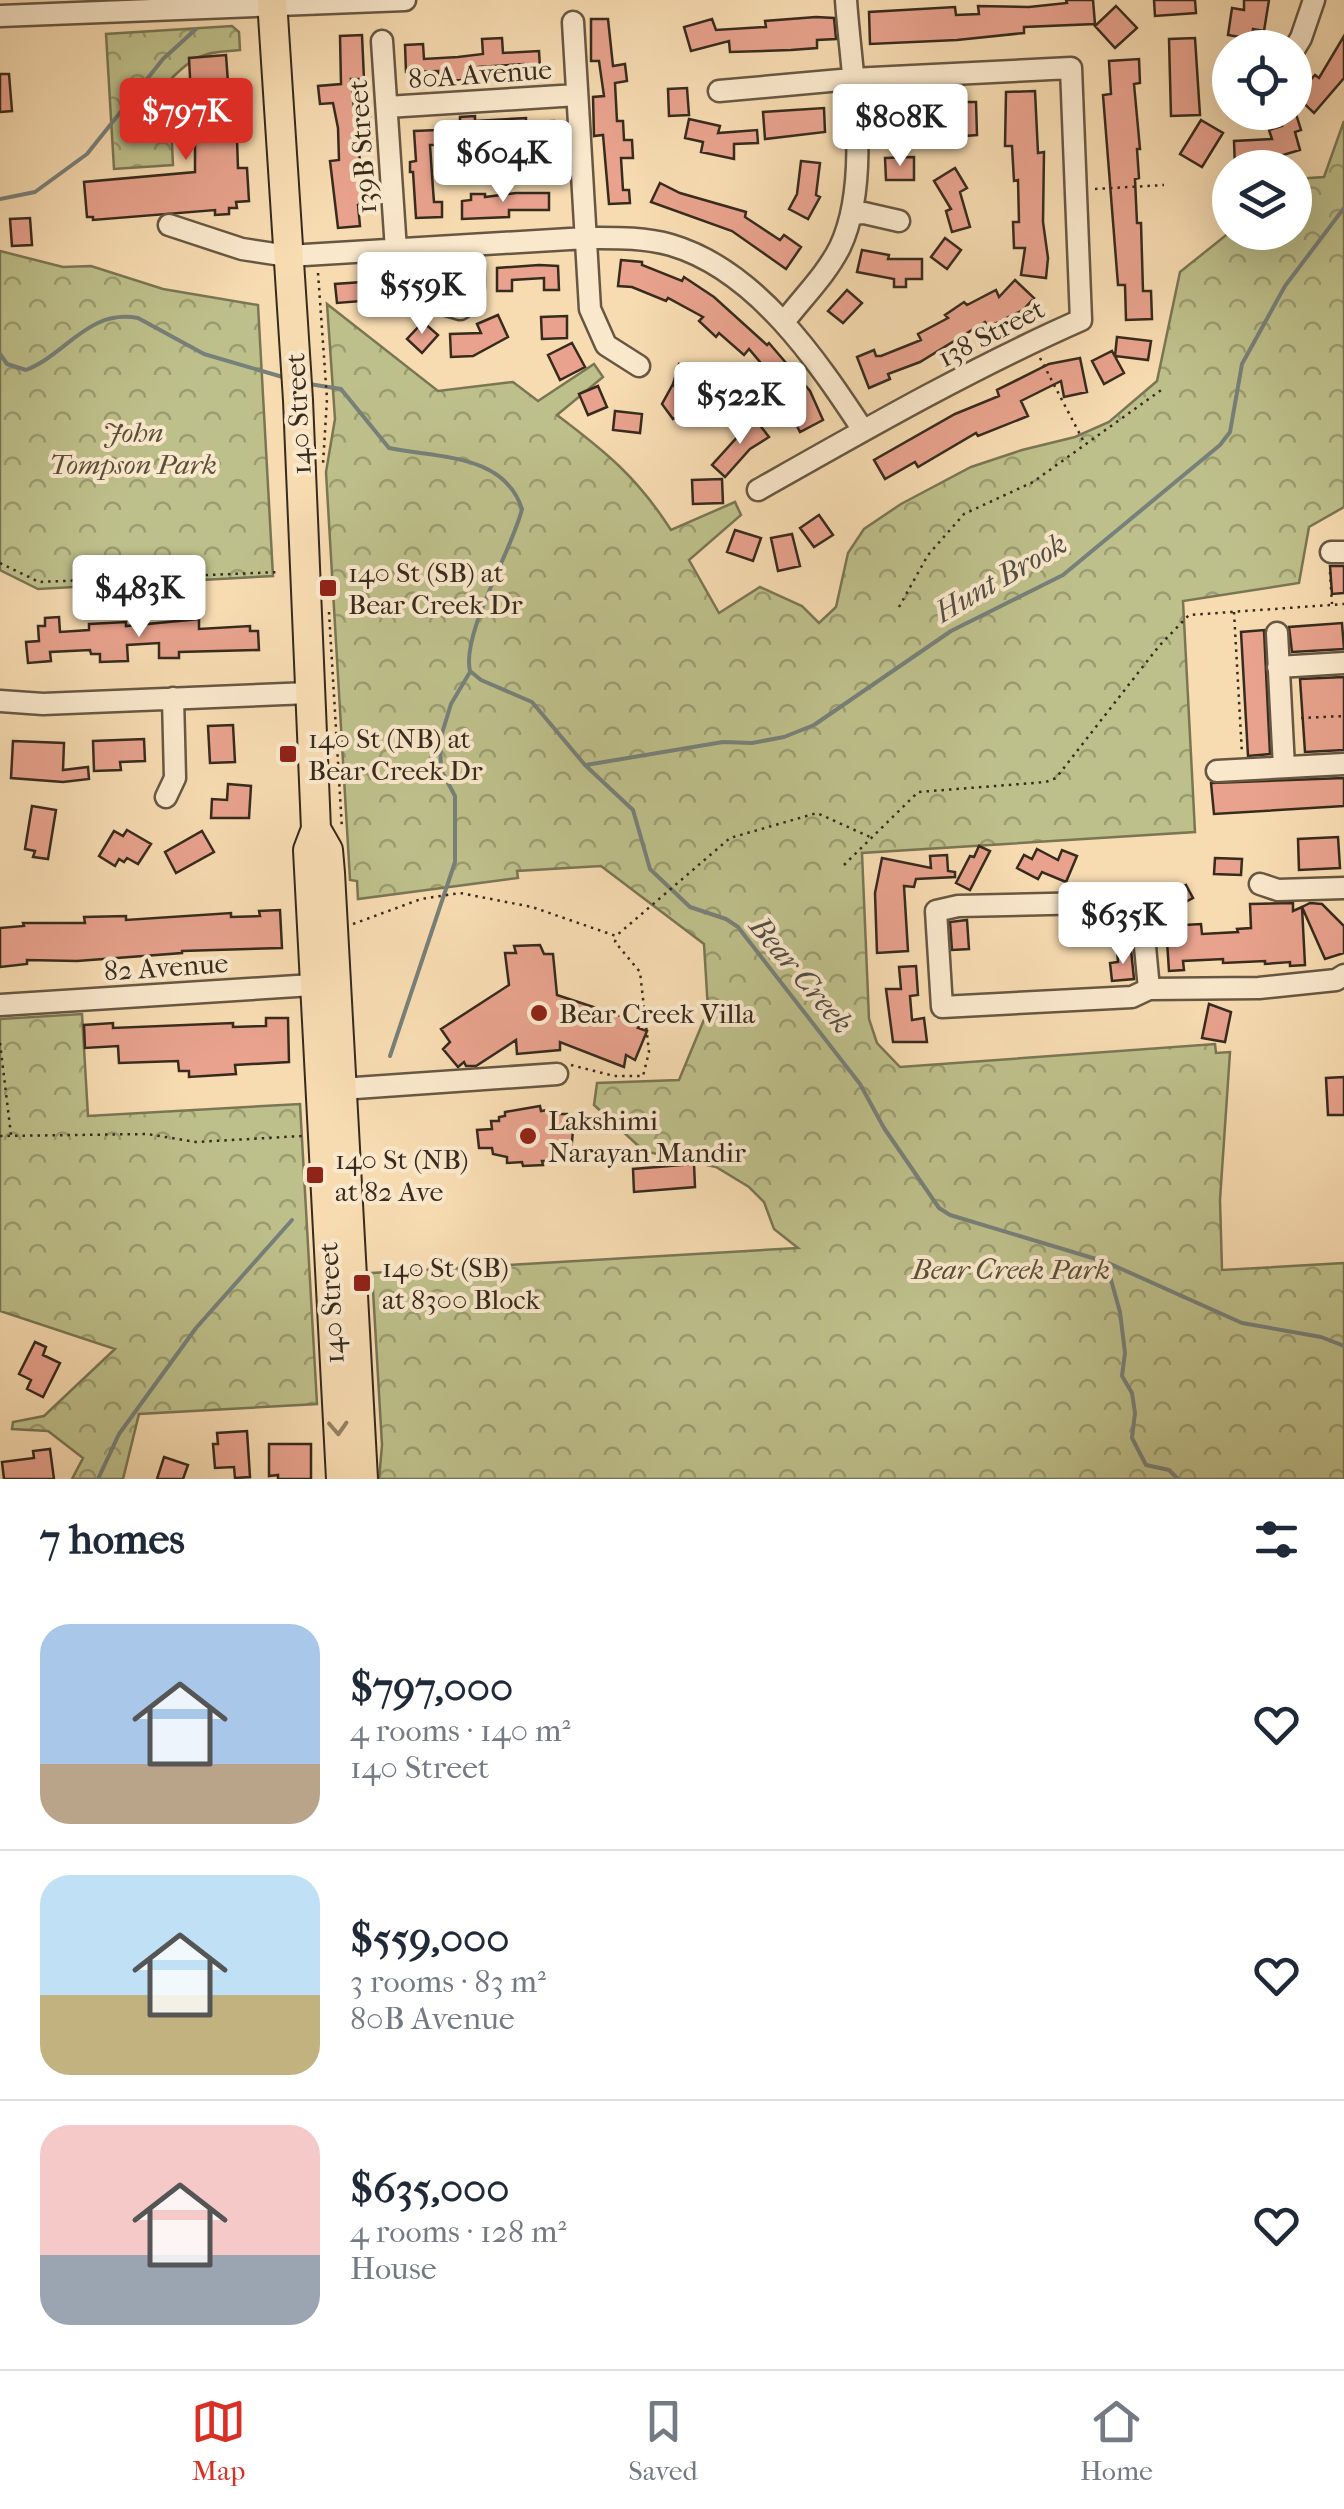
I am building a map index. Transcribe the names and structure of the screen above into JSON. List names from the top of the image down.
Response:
{
  "streets": {
    "main road": ["140 Street"],
    "street": [
      "80A Avenue",
      "139B Street",
      "138 Street",
      "82 Avenue"
    ]
  },
  "crossings": [
    ["80A Avenue", "139B Street"],
    ["140 Street", "82 Avenue"]
  ],
  "water": ["Hunt Brook", "Bear Creek"],
  "parks": ["John Tompson Park", "Bear Creek Park"],
  "places": {
    "transit": [
      "140 St (SB) at Bear Creek Dr",
      "140 St (NB) at Bear Creek Dr",
      "140 St (NB) at 82 Ave",
      "140 St (SB) at 8300 Block"
    ],
    "other": ["Bear Creek Villa", "Lakshimi Narayan Mandir"]
  },
  "page": {
    "price": [
      "$797K",
      "$808K",
      "$604K",
      "$559K",
      "$522K",
      "$483K",
      "$635K"
    ],
    "heading": "7 homes",
    "list": [
      {
        "name": "$797,000",
        "note": "4 rooms · 140 m² · 140 Street"
      },
      {
        "name": "$559,000",
        "note": "3 rooms · 83 m² · 80B Avenue"
      },
      {
        "name": "$635,000",
        "note": "4 rooms · 128 m² · House"
      }
    ],
    "tabs": ["Map", "Saved", "Home"]
  }
}
